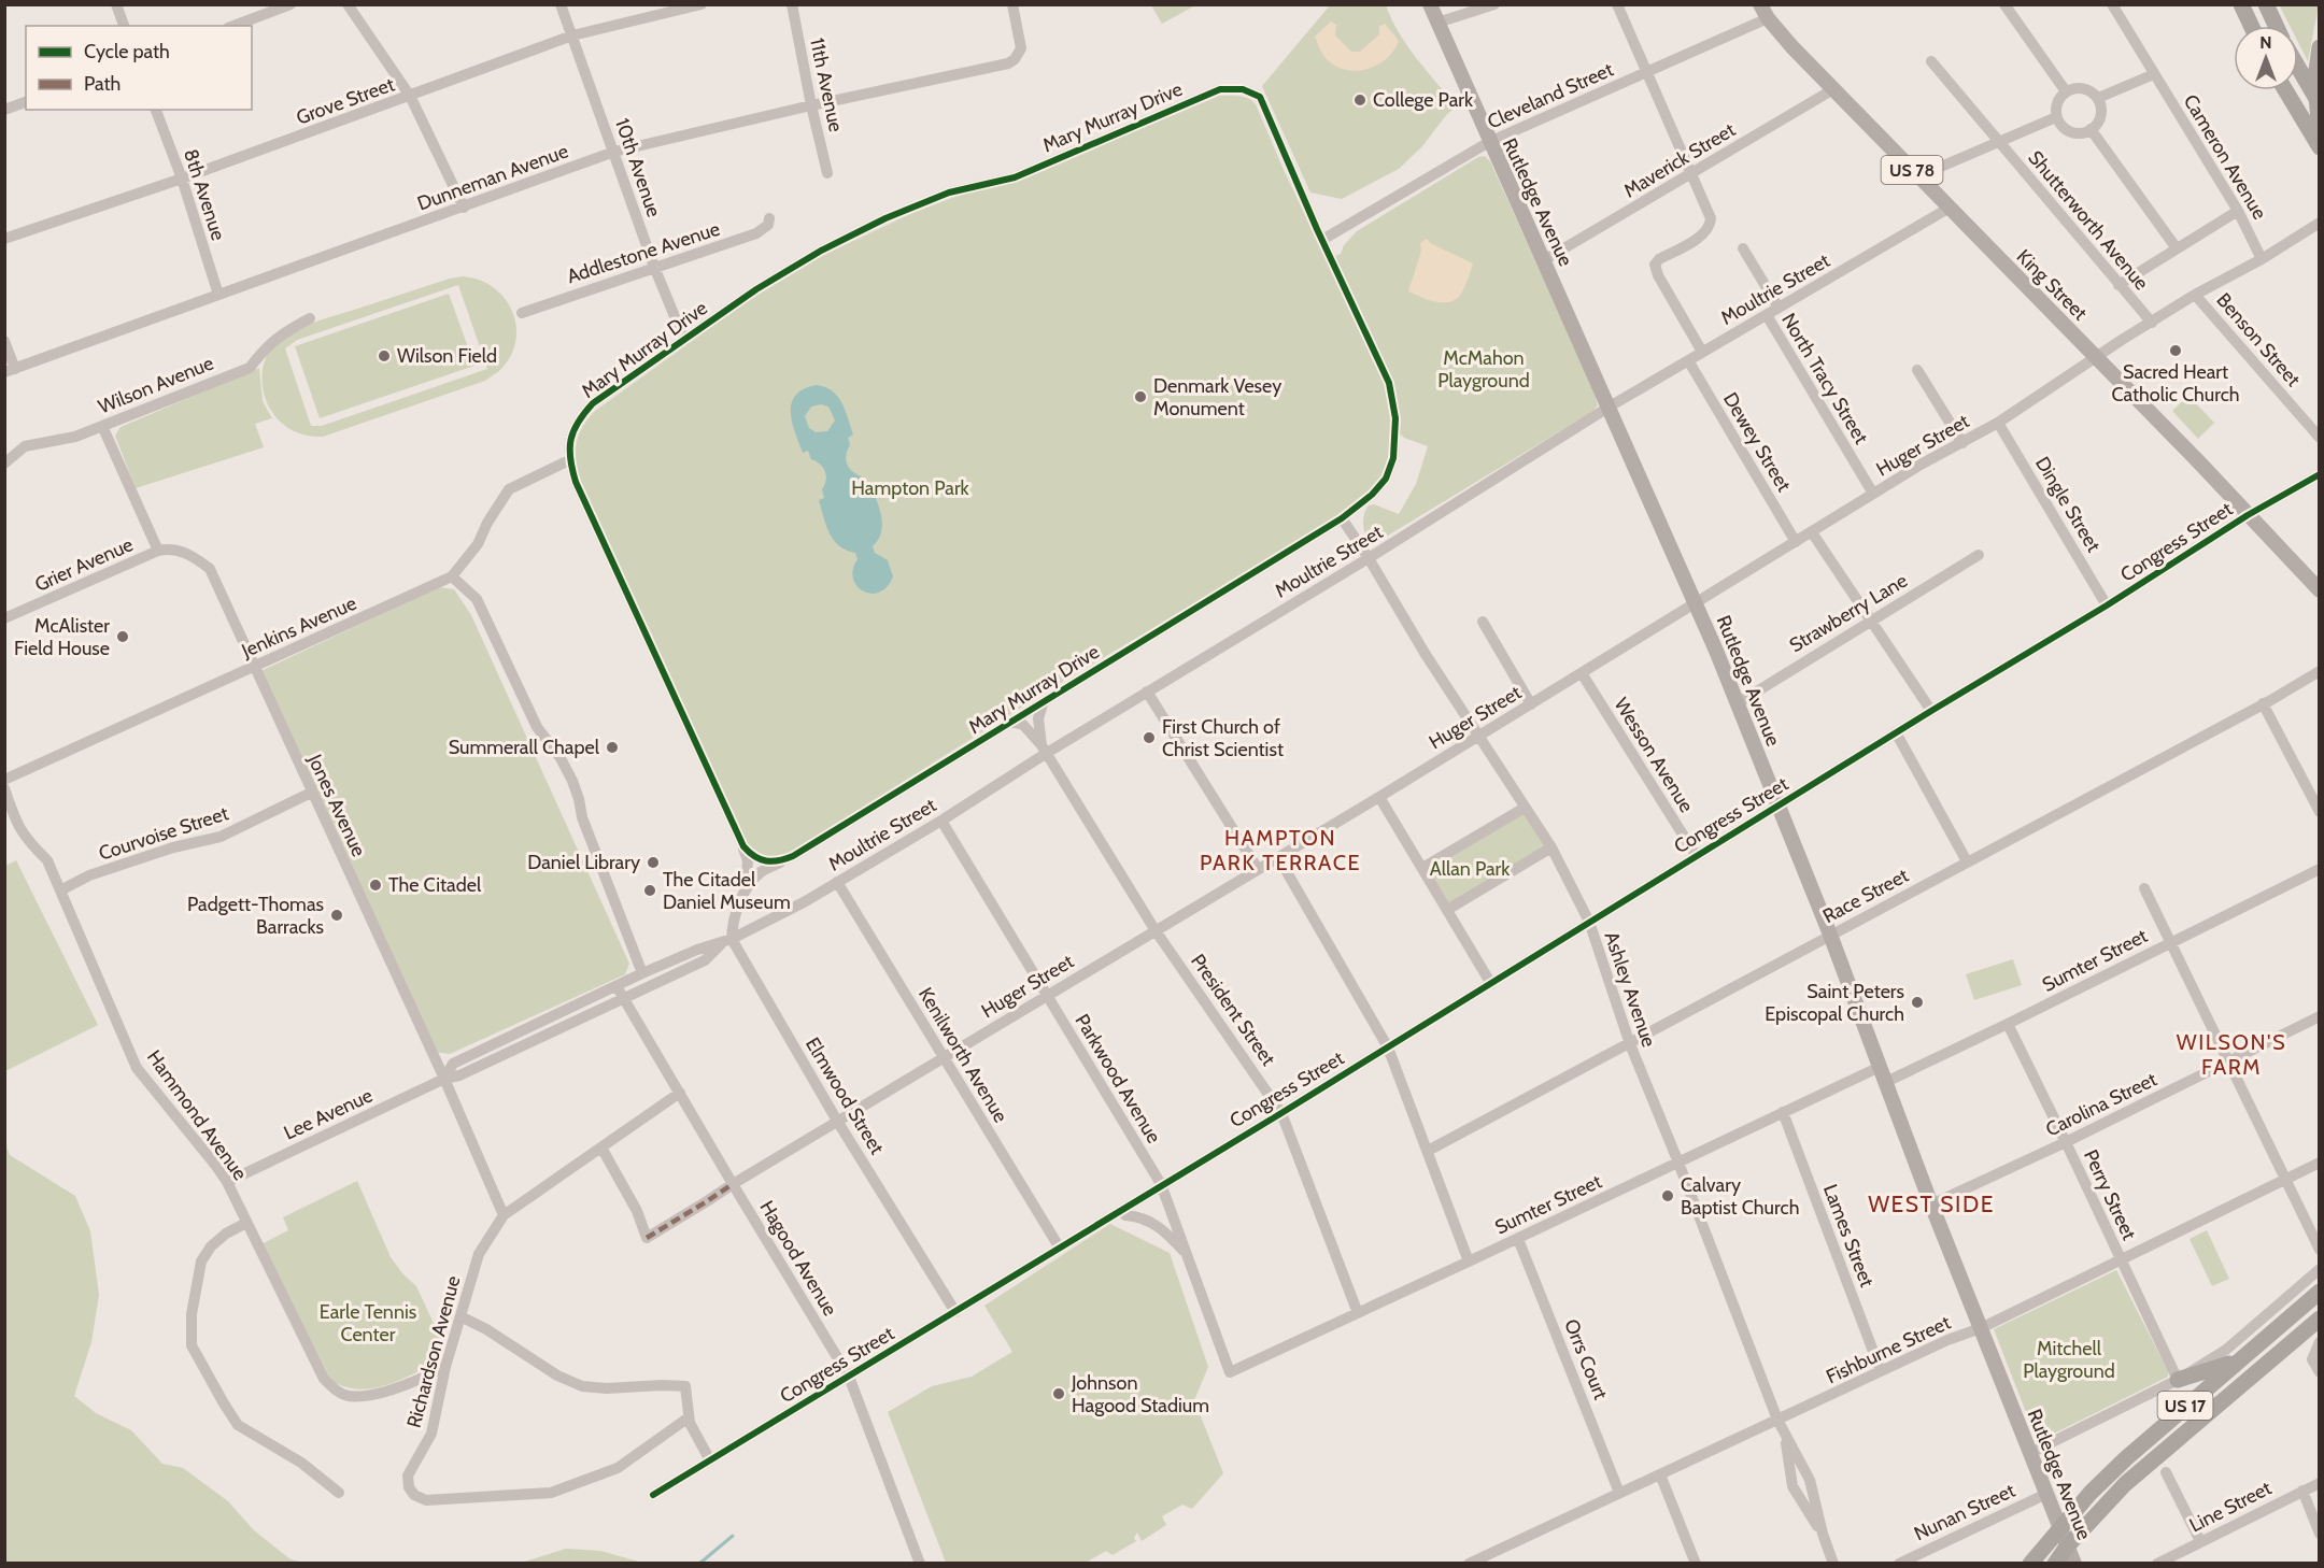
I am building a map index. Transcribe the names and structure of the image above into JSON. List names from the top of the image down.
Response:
{
  "streets": {
    "highway": ["US 17"],
    "main road": ["US 78", "Rutledge Avenue", "King Street"],
    "street": [
      "11th Avenue",
      "Cleveland Street",
      "Grove Street",
      "Mary Murray Drive",
      "Cameron Avenue",
      "Maverick Street",
      "10th Avenue",
      "Dunneman Avenue",
      "8th Avenue",
      "Shutterworth Avenue",
      "Addlestone Avenue",
      "Moultrie Street",
      "Benson Street",
      "North Tracy Street",
      "Wilson Avenue",
      "Dewey Street",
      "Huger Street",
      "Dingle Street",
      "Congress Street",
      "Grier Avenue",
      "Strawberry Lane",
      "Jenkins Avenue",
      "Wesson Avenue",
      "Jones Avenue",
      "Courvoise Street",
      "Race Street",
      "Sumter Street",
      "Ashley Avenue",
      "President Street",
      "Kenilworth Avenue",
      "Parkwood Avenue",
      "Elmwood Street",
      "Carolina Street",
      "Lee Avenue",
      "Hammond Avenue",
      "Perry Street",
      "Lames Street",
      "Hagood Avenue",
      "Fishburne Street",
      "Richardson Avenue",
      "Orrs Court",
      "Line Street",
      "Nunan Street"
    ]
  },
  "crossings": [
    ["11th Avenue", "Dunneman Avenue"],
    ["Cleveland Street", "Mary Murray Drive"],
    ["Cleveland Street", "Rutledge Avenue"],
    ["Cleveland Street", "King Street"],
    ["Grove Street", "10th Avenue"],
    ["Grove Street", "8th Avenue"],
    ["Mary Murray Drive", "10th Avenue"],
    ["Mary Murray Drive", "Jenkins Avenue"],
    ["Mary Murray Drive", "Ashley Avenue"],
    ["Mary Murray Drive", "President Street"],
    ["Cameron Avenue", "Huger Street"],
    ["Maverick Street", "Rutledge Avenue"],
    ["Maverick Street", "King Street"],
    ["10th Avenue", "Dunneman Avenue"],
    ["10th Avenue", "Addlestone Avenue"],
    ["Dunneman Avenue", "8th Avenue"],
    ["Rutledge Avenue", "Moultrie Street"],
    ["Rutledge Avenue", "Huger Street"],
    ["Rutledge Avenue", "Congress Street"],
    ["Rutledge Avenue", "Strawberry Lane"],
    ["Rutledge Avenue", "Race Street"],
    ["Rutledge Avenue", "Sumter Street"],
    ["Rutledge Avenue", "Carolina Street"],
    ["Rutledge Avenue", "Fishburne Street"],
    ["Rutledge Avenue", "US 17"],
    ["Rutledge Avenue", "Nunan Street"],
    ["Shutterworth Avenue", "Huger Street"],
    ["King Street", "Moultrie Street"],
    ["King Street", "Huger Street"],
    ["King Street", "Congress Street"],
    ["Moultrie Street", "North Tracy Street"],
    ["Moultrie Street", "Dewey Street"],
    ["Moultrie Street", "Jones Avenue"],
    ["Moultrie Street", "Ashley Avenue"],
    ["Moultrie Street", "President Street"],
    ["Moultrie Street", "Kenilworth Avenue"],
    ["Moultrie Street", "Parkwood Avenue"],
    ["Moultrie Street", "Elmwood Street"],
    ["Moultrie Street", "Lee Avenue"],
    ["Moultrie Street", "Hagood Avenue"],
    ["Benson Street", "Huger Street"],
    ["North Tracy Street", "Huger Street"],
    ["Wilson Avenue", "Grier Avenue"],
    ["Dewey Street", "Huger Street"],
    ["Huger Street", "Dingle Street"],
    ["Huger Street", "Wesson Avenue"],
    ["Huger Street", "Ashley Avenue"],
    ["Huger Street", "President Street"],
    ["Huger Street", "Kenilworth Avenue"],
    ["Huger Street", "Parkwood Avenue"],
    ["Huger Street", "Elmwood Street"],
    ["Huger Street", "Hagood Avenue"],
    ["Huger Street", "Richardson Avenue"],
    ["Dingle Street", "Congress Street"],
    ["Congress Street", "Wesson Avenue"],
    ["Congress Street", "Ashley Avenue"],
    ["Congress Street", "President Street"],
    ["Congress Street", "Kenilworth Avenue"],
    ["Congress Street", "Parkwood Avenue"],
    ["Congress Street", "Elmwood Street"],
    ["Congress Street", "Hagood Avenue"],
    ["Grier Avenue", "Jones Avenue"],
    ["Jenkins Avenue", "Jones Avenue"],
    ["Jones Avenue", "Courvoise Street"],
    ["Jones Avenue", "Lee Avenue"],
    ["Jones Avenue", "Richardson Avenue"],
    ["Courvoise Street", "Hammond Avenue"],
    ["Race Street", "Ashley Avenue"],
    ["Sumter Street", "Ashley Avenue"],
    ["Sumter Street", "President Street"],
    ["Sumter Street", "Parkwood Avenue"],
    ["Sumter Street", "Perry Street"],
    ["Sumter Street", "Lames Street"],
    ["Sumter Street", "Orrs Court"],
    ["Ashley Avenue", "Fishburne Street"],
    ["Carolina Street", "Perry Street"],
    ["Lee Avenue", "Hammond Avenue"],
    ["Hammond Avenue", "Richardson Avenue"],
    ["Perry Street", "Fishburne Street"],
    ["Lames Street", "Fishburne Street"],
    ["Hagood Avenue", "Richardson Avenue"],
    ["Fishburne Street", "Orrs Court"]
  ],
  "districts": ["HAMPTON PARK TERRACE", "WILSON'S FARM", "WEST SIDE"],
  "parks": [
    "McMahon Playground",
    "Hampton Park",
    "Allan Park",
    "Earle Tennis Center",
    "Mitchell Playground"
  ],
  "places": [
    "College Park",
    "Sacred Heart Catholic Church",
    "Wilson Field",
    "Denmark Vesey Monument",
    "McAlister Field House",
    "First Church of Christ Scientist",
    "Summerall Chapel",
    "Daniel Library",
    "The Citadel",
    "The Citadel Daniel Museum",
    "Padgett-Thomas Barracks",
    "Saint Peters Episcopal Church",
    "Calvary Baptist Church",
    "Johnson Hagood Stadium"
  ],
  "legend": ["Cycle path", "Path"],
  "north": "top"
}
